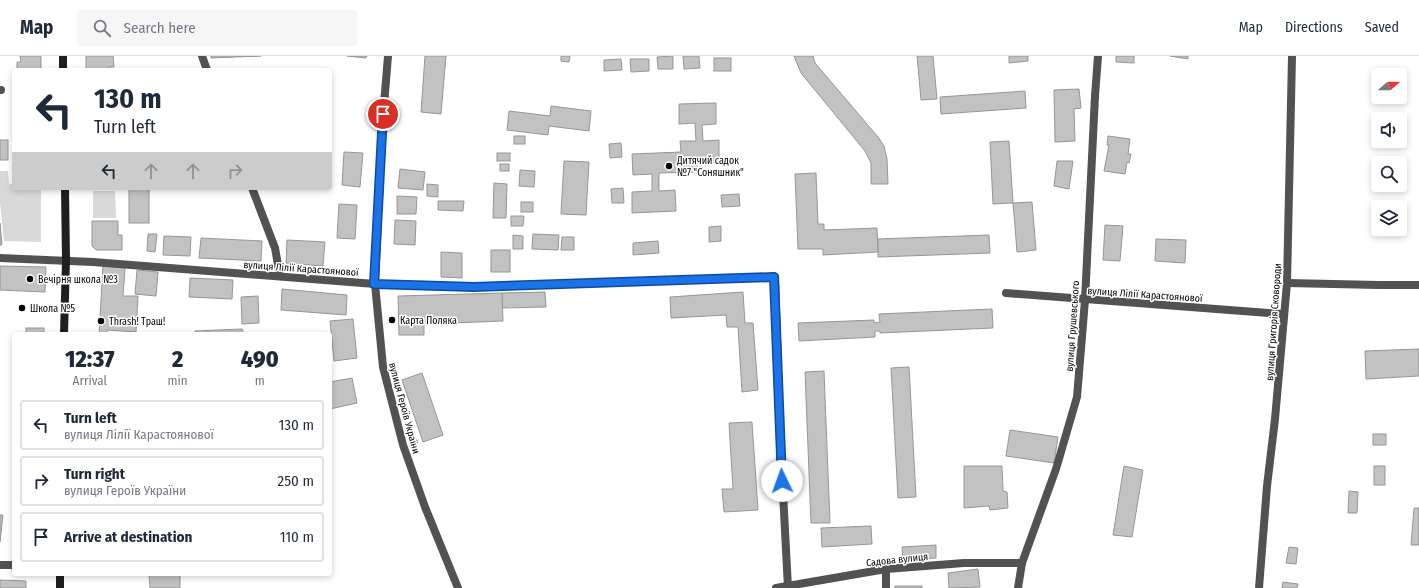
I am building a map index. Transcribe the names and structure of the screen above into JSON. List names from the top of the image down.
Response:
{
  "streets": {
    "street": [
      "вулиця Лілії Карастоянової",
      "вулиця Григорія Сковороди",
      "вулиця Грушевського",
      "вулиця Героїв України",
      "Садова вулиця"
    ]
  },
  "crossings": [
    ["вулиця Лілії Карастоянової", "вулиця Григорія Сковороди"],
    ["вулиця Лілії Карастоянової", "вулиця Грушевського"],
    ["вулиця Лілії Карастоянової", "вулиця Героїв України"],
    ["вулиця Лілії Карастоянової", "Садова вулиця"],
    ["вулиця Грушевського", "Садова вулиця"]
  ],
  "places": [
    "Дитячий садок №7 \"Соняшник\"",
    "Вечірня школа №3",
    "Школа №5",
    "Карта Поляка",
    "Thrash! Траш!"
  ],
  "north": "right",
  "page": {
    "header": "Map",
    "search": "Search here",
    "nav": ["Map", "Directions", "Saved"],
    "turn": ["130 m", "Turn left"],
    "eta": [
      "12:37",
      "Arrival",
      "2",
      "min",
      "490",
      "m"
    ],
    "list": [
      {
        "name": "Turn left",
        "note": "вулиця Лілії Карастоянової",
        "value": "130 m"
      },
      {
        "name": "Turn right",
        "note": "вулиця Героїв України",
        "value": "250 m"
      },
      {
        "name": "Arrive at destination",
        "value": "110 m"
      }
    ]
  }
}
